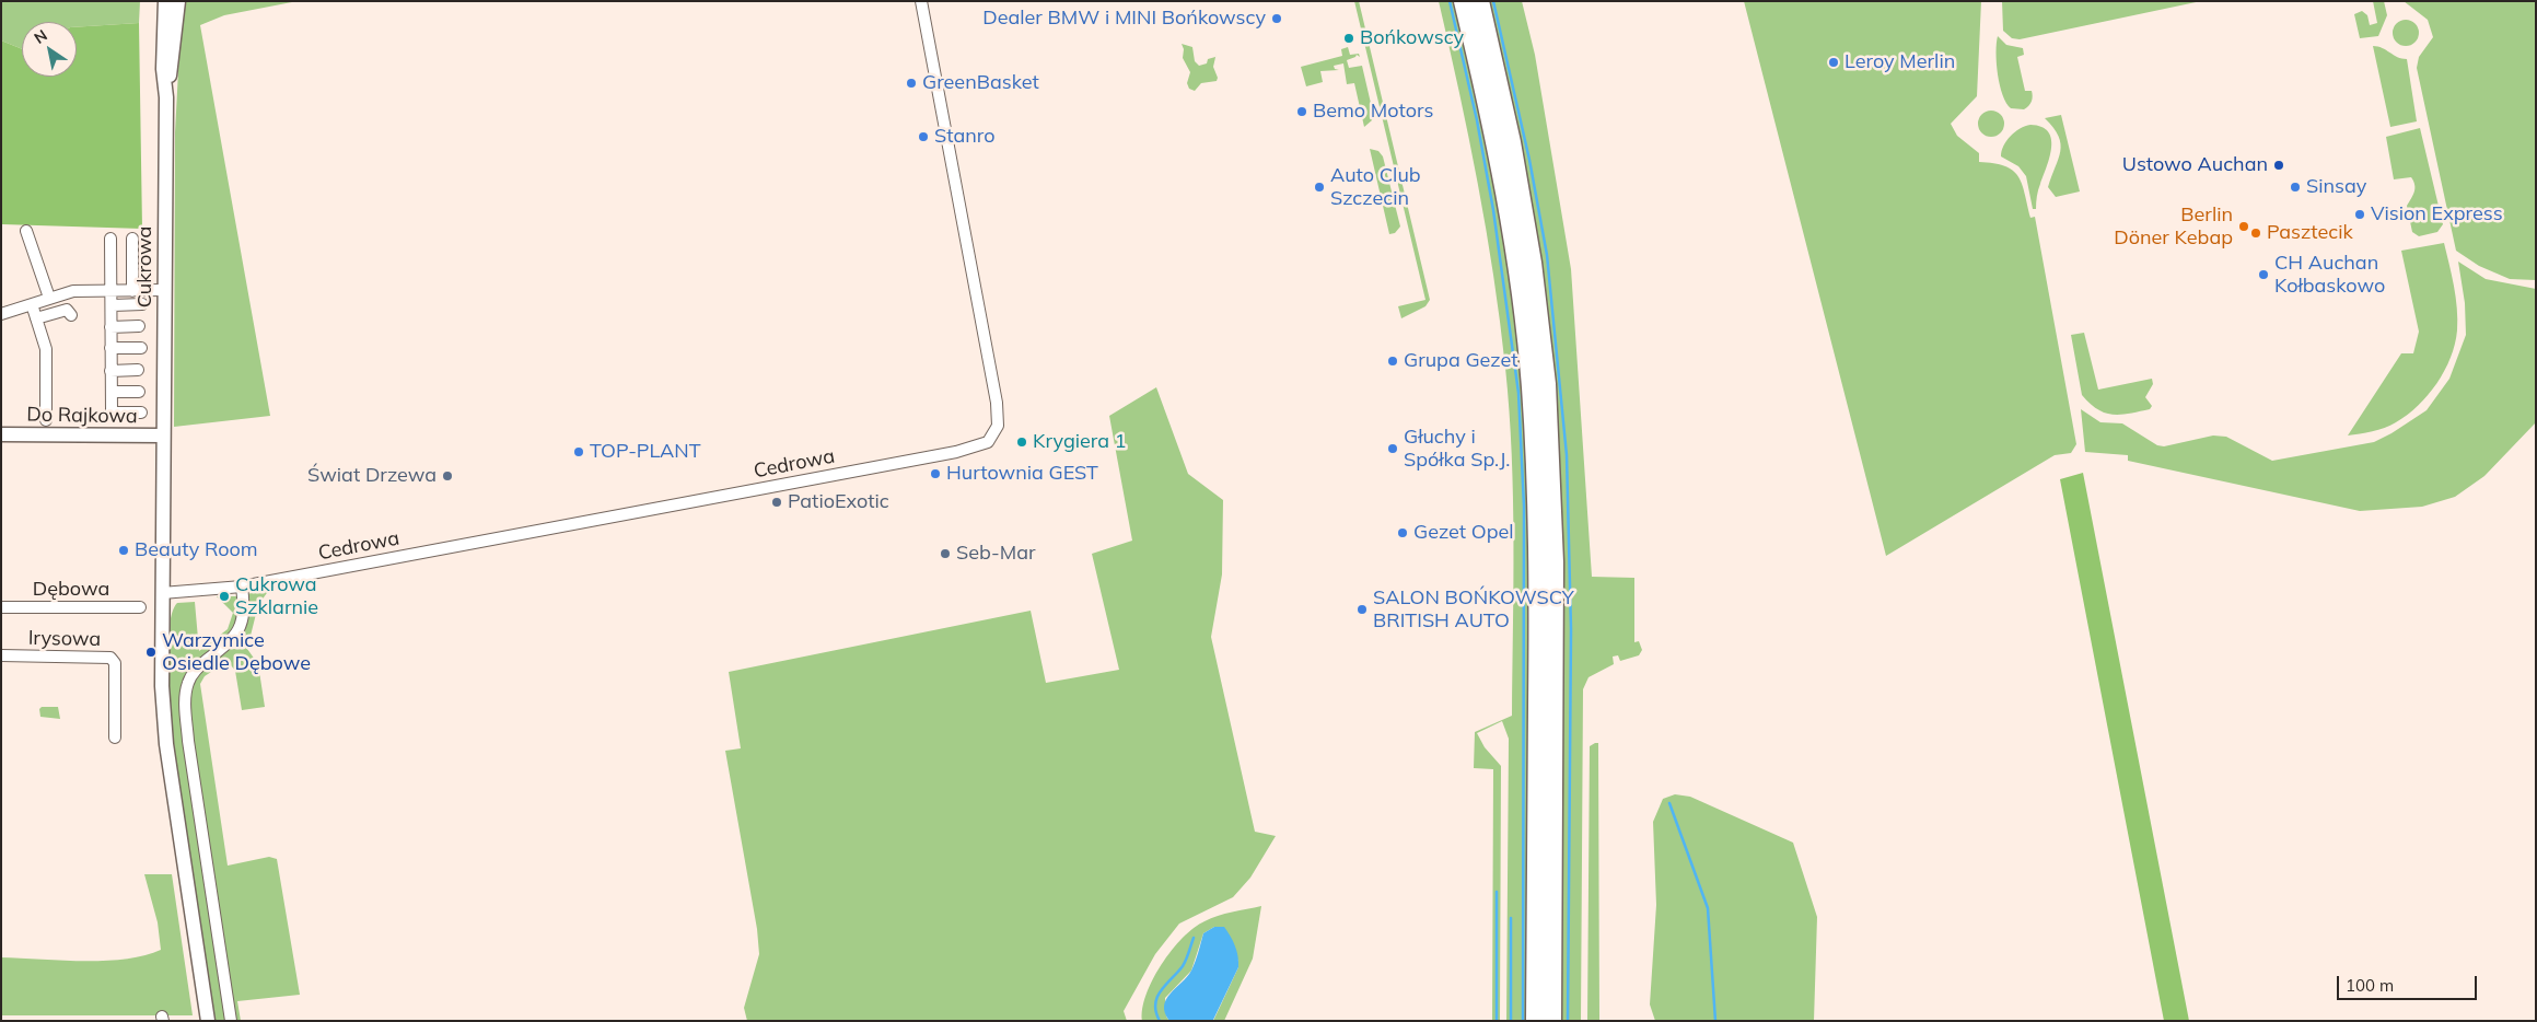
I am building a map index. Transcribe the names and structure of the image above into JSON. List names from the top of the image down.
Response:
{
  "streets": {
    "street": [
      "Cukrowa",
      "Do Rajkowa",
      "Cedrowa",
      "Dębowa",
      "Irysowa"
    ]
  },
  "crossings": [
    ["Cukrowa", "Do Rajkowa"],
    ["Cukrowa", "Cedrowa"]
  ],
  "places": [
    "Dealer BMW i MINI Bońkowscy",
    "Bońkowscy",
    "Leroy Merlin",
    "GreenBasket",
    "Bemo Motors",
    "Stanro",
    "Ustowo Auchan",
    "Auto Club Szczecin",
    "Sinsay",
    "Vision Express",
    "Berlin Döner Kebap",
    "Pasztecik",
    "CH Auchan Kołbaskowo",
    "Grupa Gezet",
    "Krygiera 1",
    "Głuchy i Spółka Sp.J.",
    "TOP-PLANT",
    "Hurtownia GEST",
    "Świat Drzewa",
    "PatioExotic",
    "Gezet Opel",
    "Beauty Room",
    "Seb-Mar",
    "Cukrowa Szklarnie",
    "SALON BOŃKOWSCY BRITISH AUTO",
    "Warzymice Osiedle Dębowe"
  ],
  "scale_bar": "100 m",
  "north": "top left"
}
